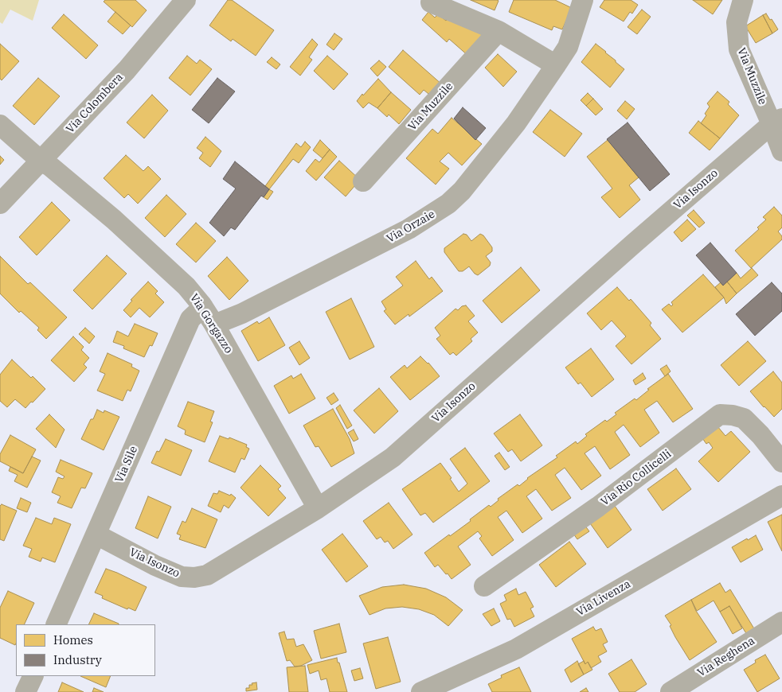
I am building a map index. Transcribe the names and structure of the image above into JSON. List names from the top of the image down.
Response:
{
  "streets": {
    "street": [
      "Via Muzzile",
      "Via Colombera",
      "Via Isonzo",
      "Via Orzaie",
      "Via Gorgazzo",
      "Via Sile",
      "Via Rio Collicelli",
      "Via Livenza",
      "Via Reghena"
    ]
  },
  "crossings": [
    ["Via Muzzile", "Via Isonzo"],
    ["Via Colombera", "Via Gorgazzo"],
    ["Via Isonzo", "Via Gorgazzo"],
    ["Via Isonzo", "Via Sile"],
    ["Via Orzaie", "Via Gorgazzo"],
    ["Via Gorgazzo", "Via Sile"]
  ],
  "legend": ["Homes", "Industry"]
}
